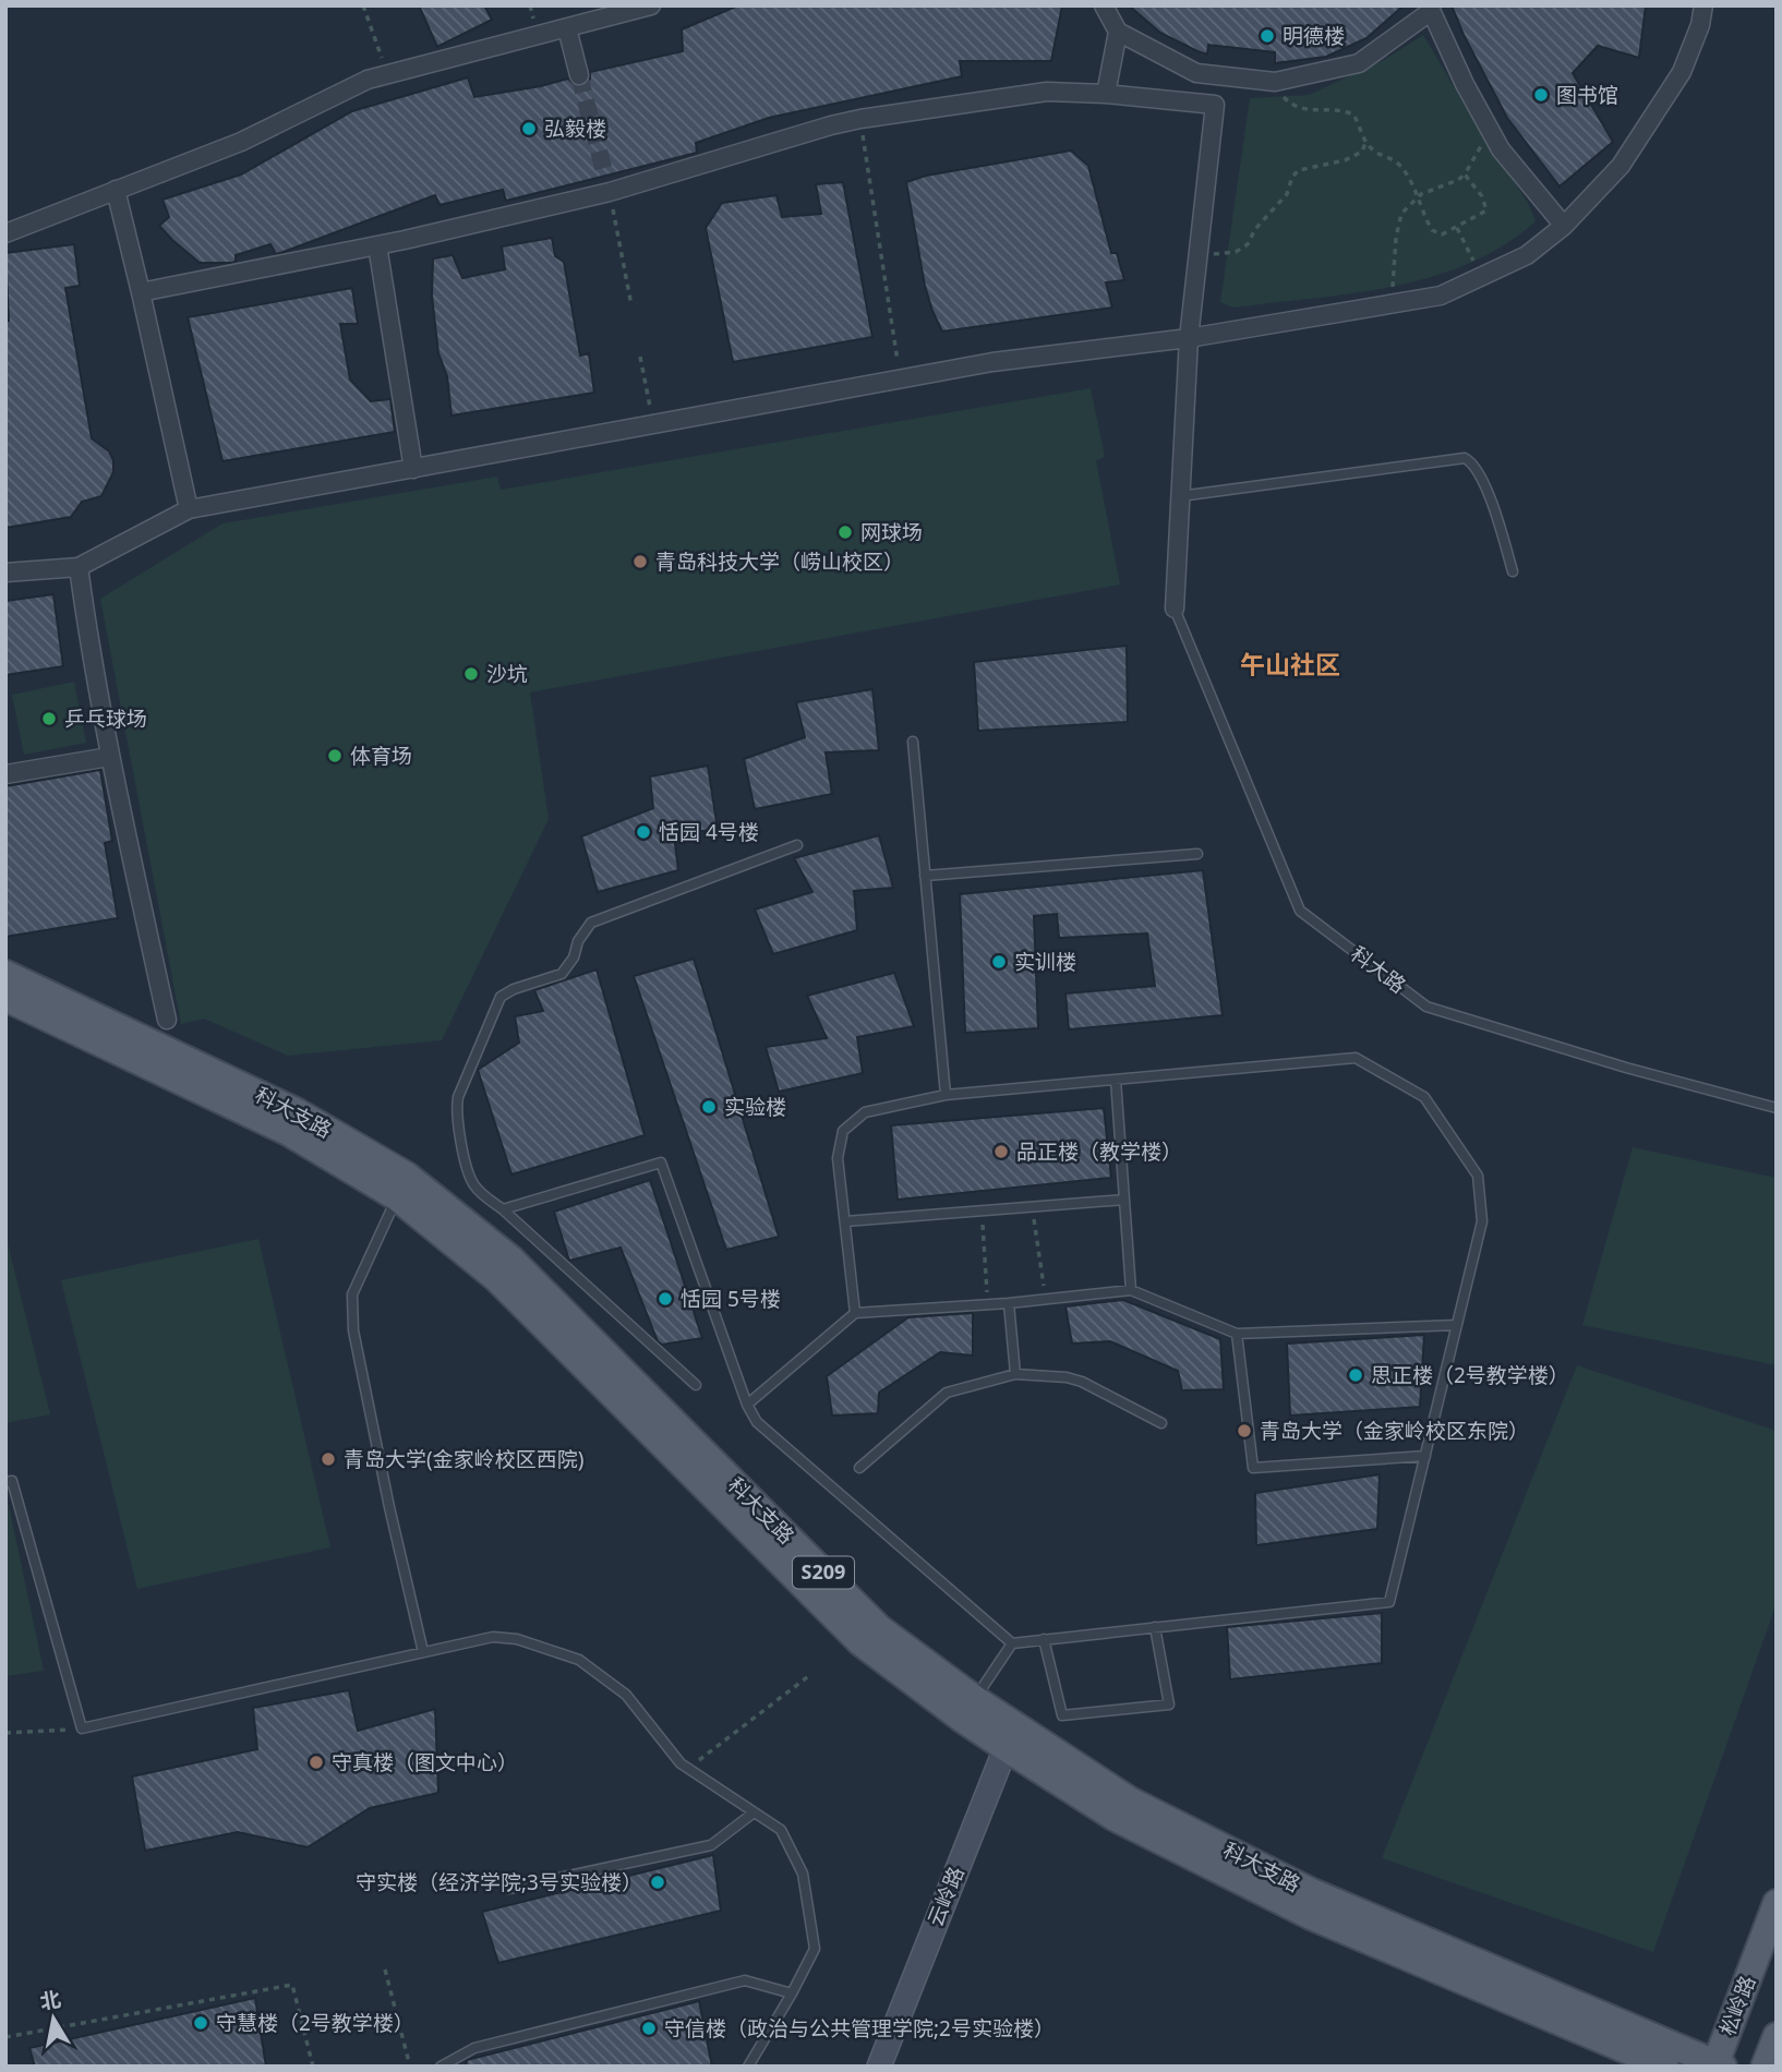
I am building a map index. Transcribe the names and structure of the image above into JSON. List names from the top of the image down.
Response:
{
  "streets": {
    "main road": ["科大支路", "S209", "松岭路"],
    "street": ["云岭路"],
    "lane": ["科大路"]
  },
  "crossings": [
    ["科大支路", "云岭路"],
    ["科大支路", "松岭路"]
  ],
  "districts": ["午山社区"],
  "places": [
    "明德楼",
    "图书馆",
    "弘毅楼",
    "网球场",
    "青岛科技大学（崂山校区）",
    "沙坑",
    "乒乓球场",
    "体育场",
    "恬园 4号楼",
    "实训楼",
    "实验楼",
    "品正楼（教学楼）",
    "恬园 5号楼",
    "思正楼（2号教学楼）",
    "青岛大学（金家岭校区东院）",
    "青岛大学(金家岭校区西院)",
    "守真楼（图文中心）",
    "守实楼（经济学院;3号实验楼）",
    "守慧楼（2号教学楼）",
    "守信楼（政治与公共管理学院;2号实验楼）"
  ],
  "north": "top"
}
